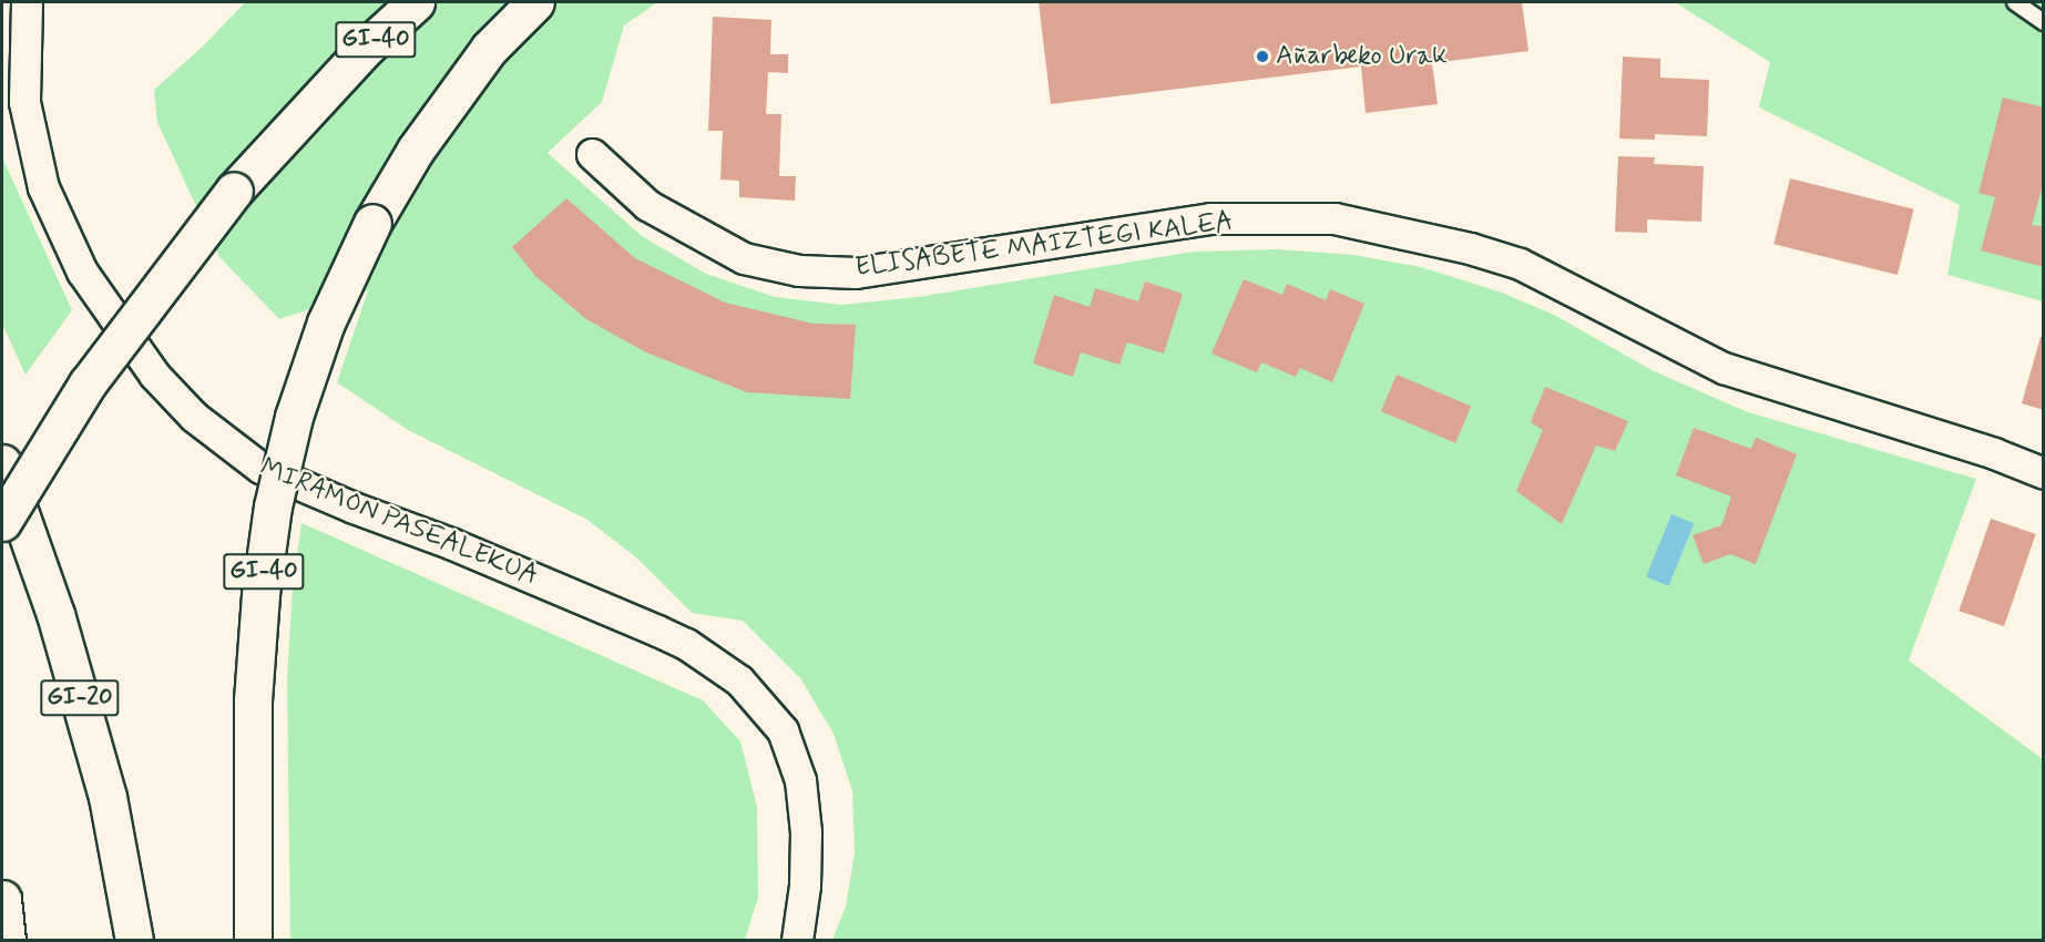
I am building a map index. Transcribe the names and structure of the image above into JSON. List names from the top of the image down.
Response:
{
  "streets": {
    "highway": ["GI-40", "GI-20"],
    "street": ["ELISABETE MAIZTEGI KALEA", "MIRAMON PASEALEKUA"]
  },
  "places": ["Añarbeko Urak"]
}
